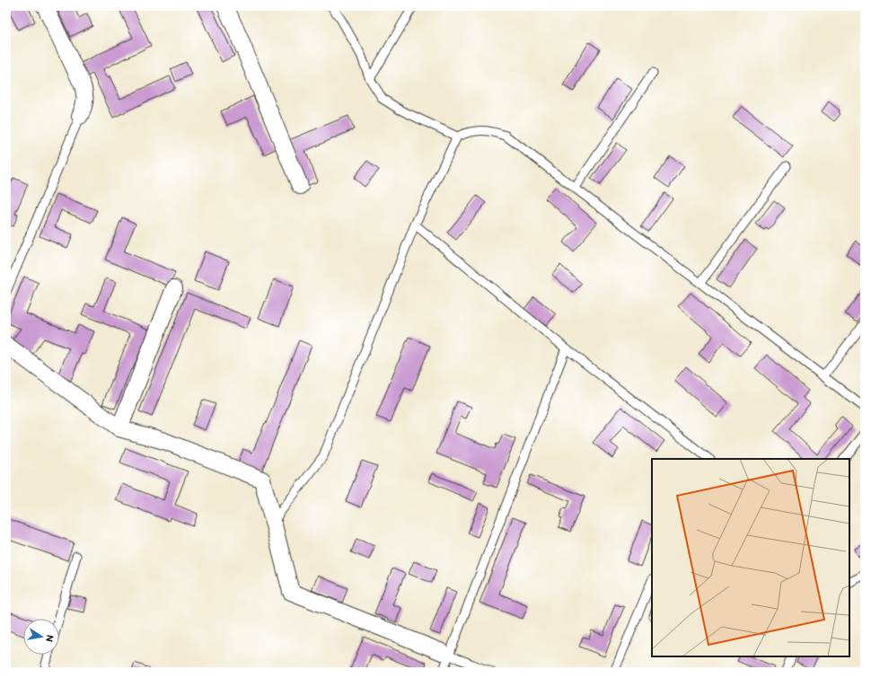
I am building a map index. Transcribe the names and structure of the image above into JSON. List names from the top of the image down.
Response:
{
  "north": "right"
}
